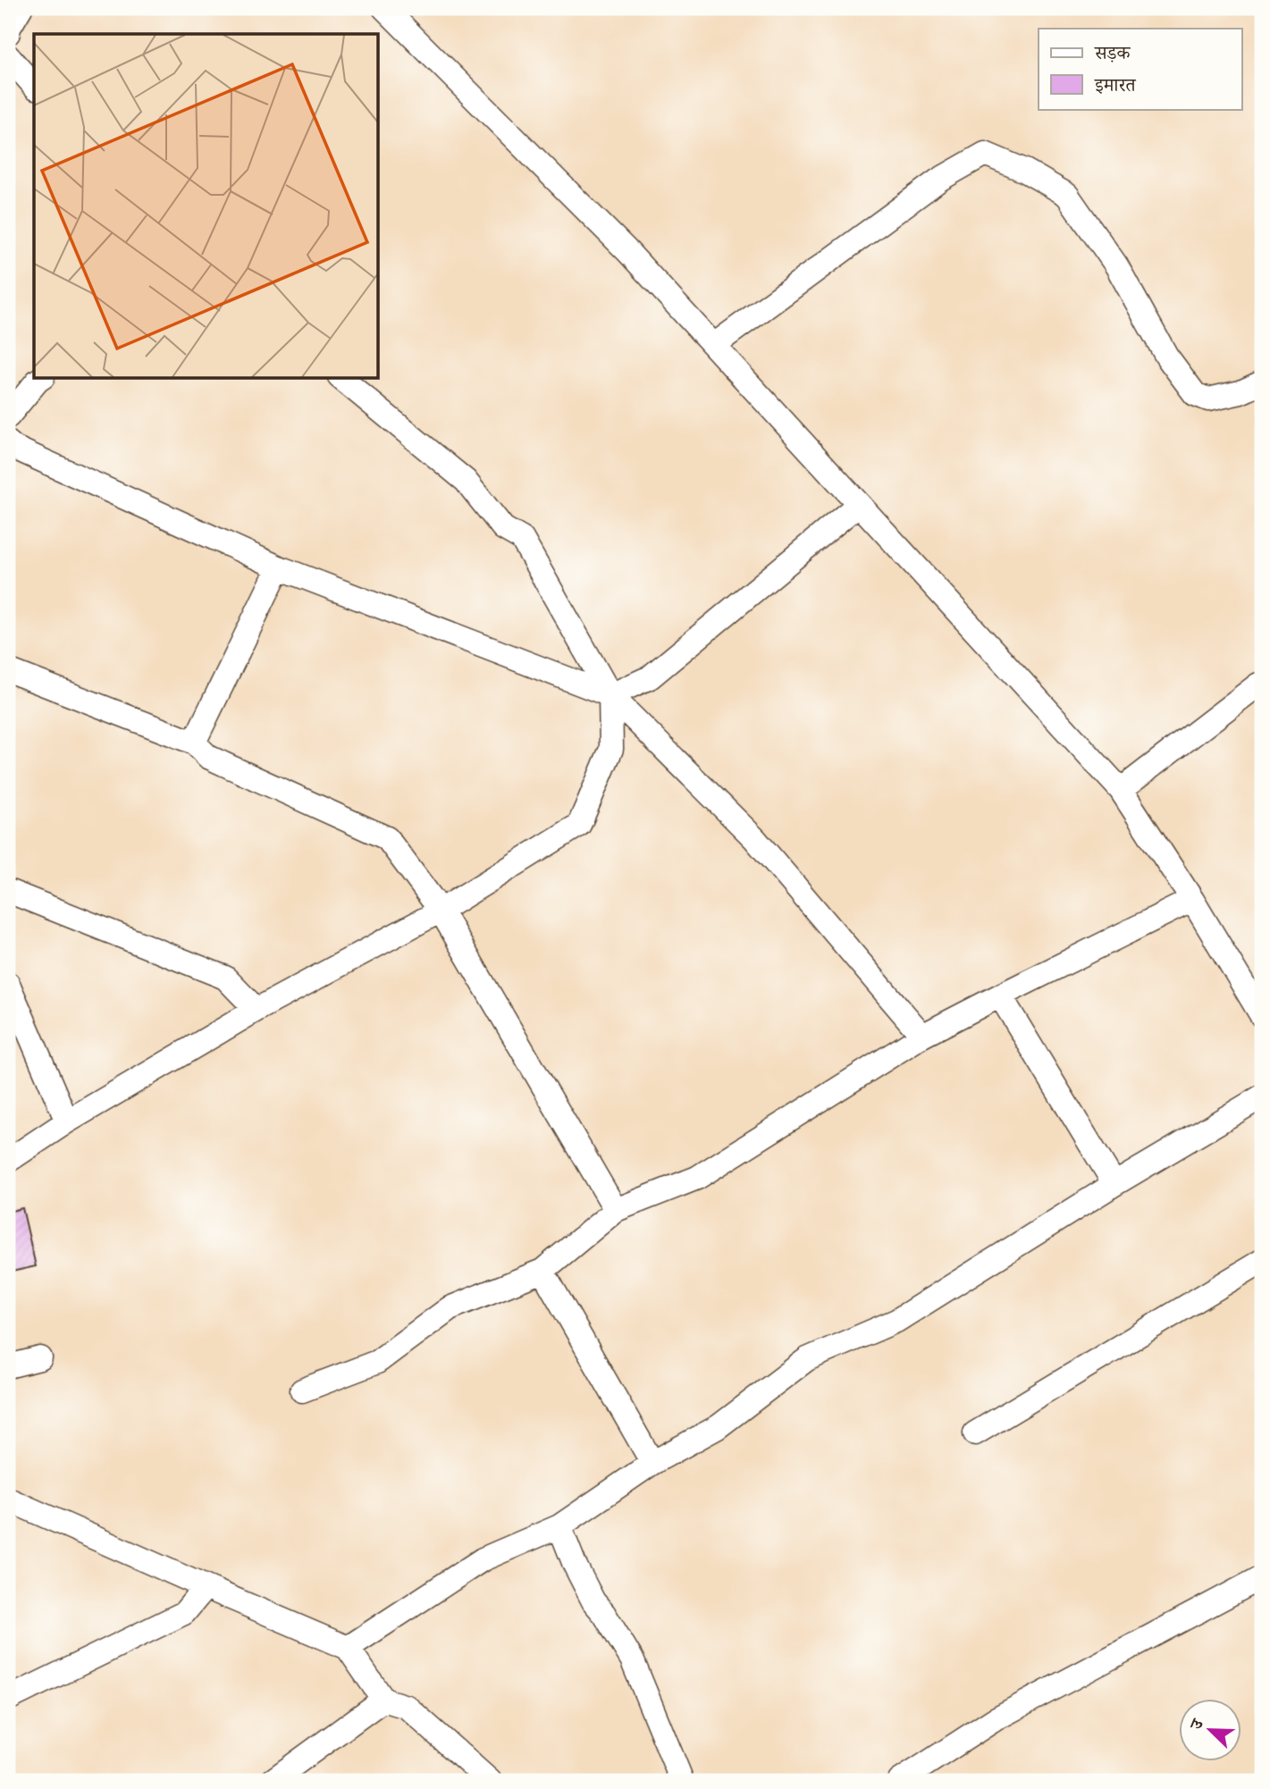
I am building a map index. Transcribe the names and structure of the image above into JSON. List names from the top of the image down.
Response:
{
  "legend": ["सड़क", "इमारत"],
  "north": "top left"
}
